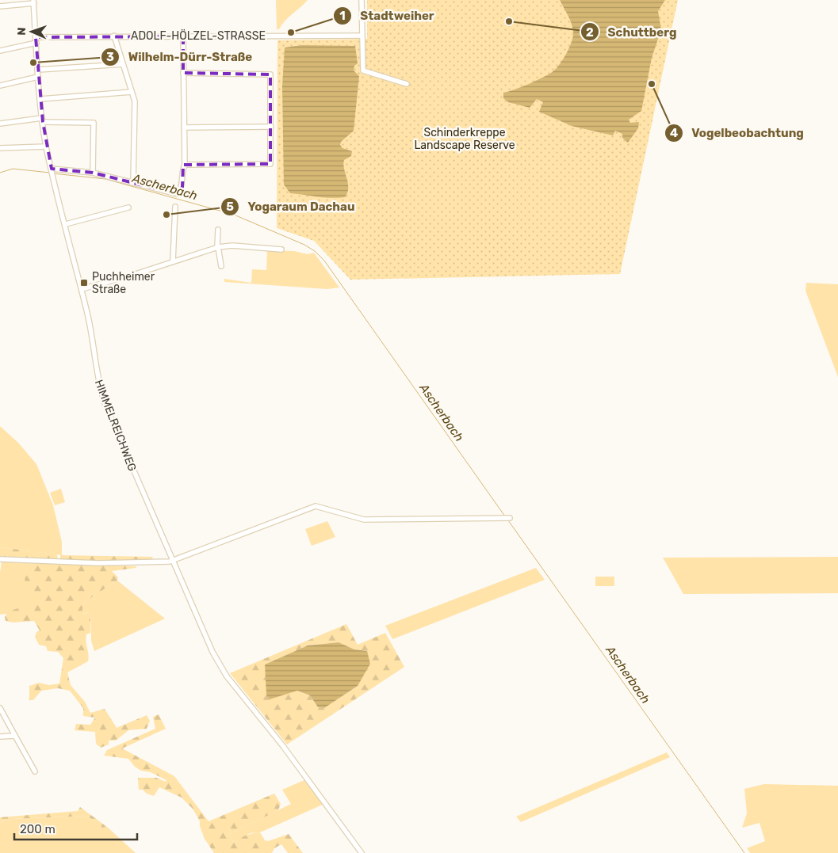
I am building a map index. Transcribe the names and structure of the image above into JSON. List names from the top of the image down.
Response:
{
  "streets": {
    "street": ["ADOLF-HÖLZEL-STRASSE", "HIMMELREICHWEG"]
  },
  "crossings": [
    ["ADOLF-HÖLZEL-STRASSE", "HIMMELREICHWEG"]
  ],
  "water": ["Ascherbach"],
  "parks": ["Schinderkreppe Landscape Reserve"],
  "places": {
    "other": [
      "Schuttberg",
      "Stadtweiher",
      "Wilhelm-Dürr-Straße",
      "Vogelbeobachtung",
      "Yogaraum Dachau"
    ],
    "transit": ["Puchheimer Straße"]
  },
  "scale_bar": "200 m",
  "north": "left"
}
